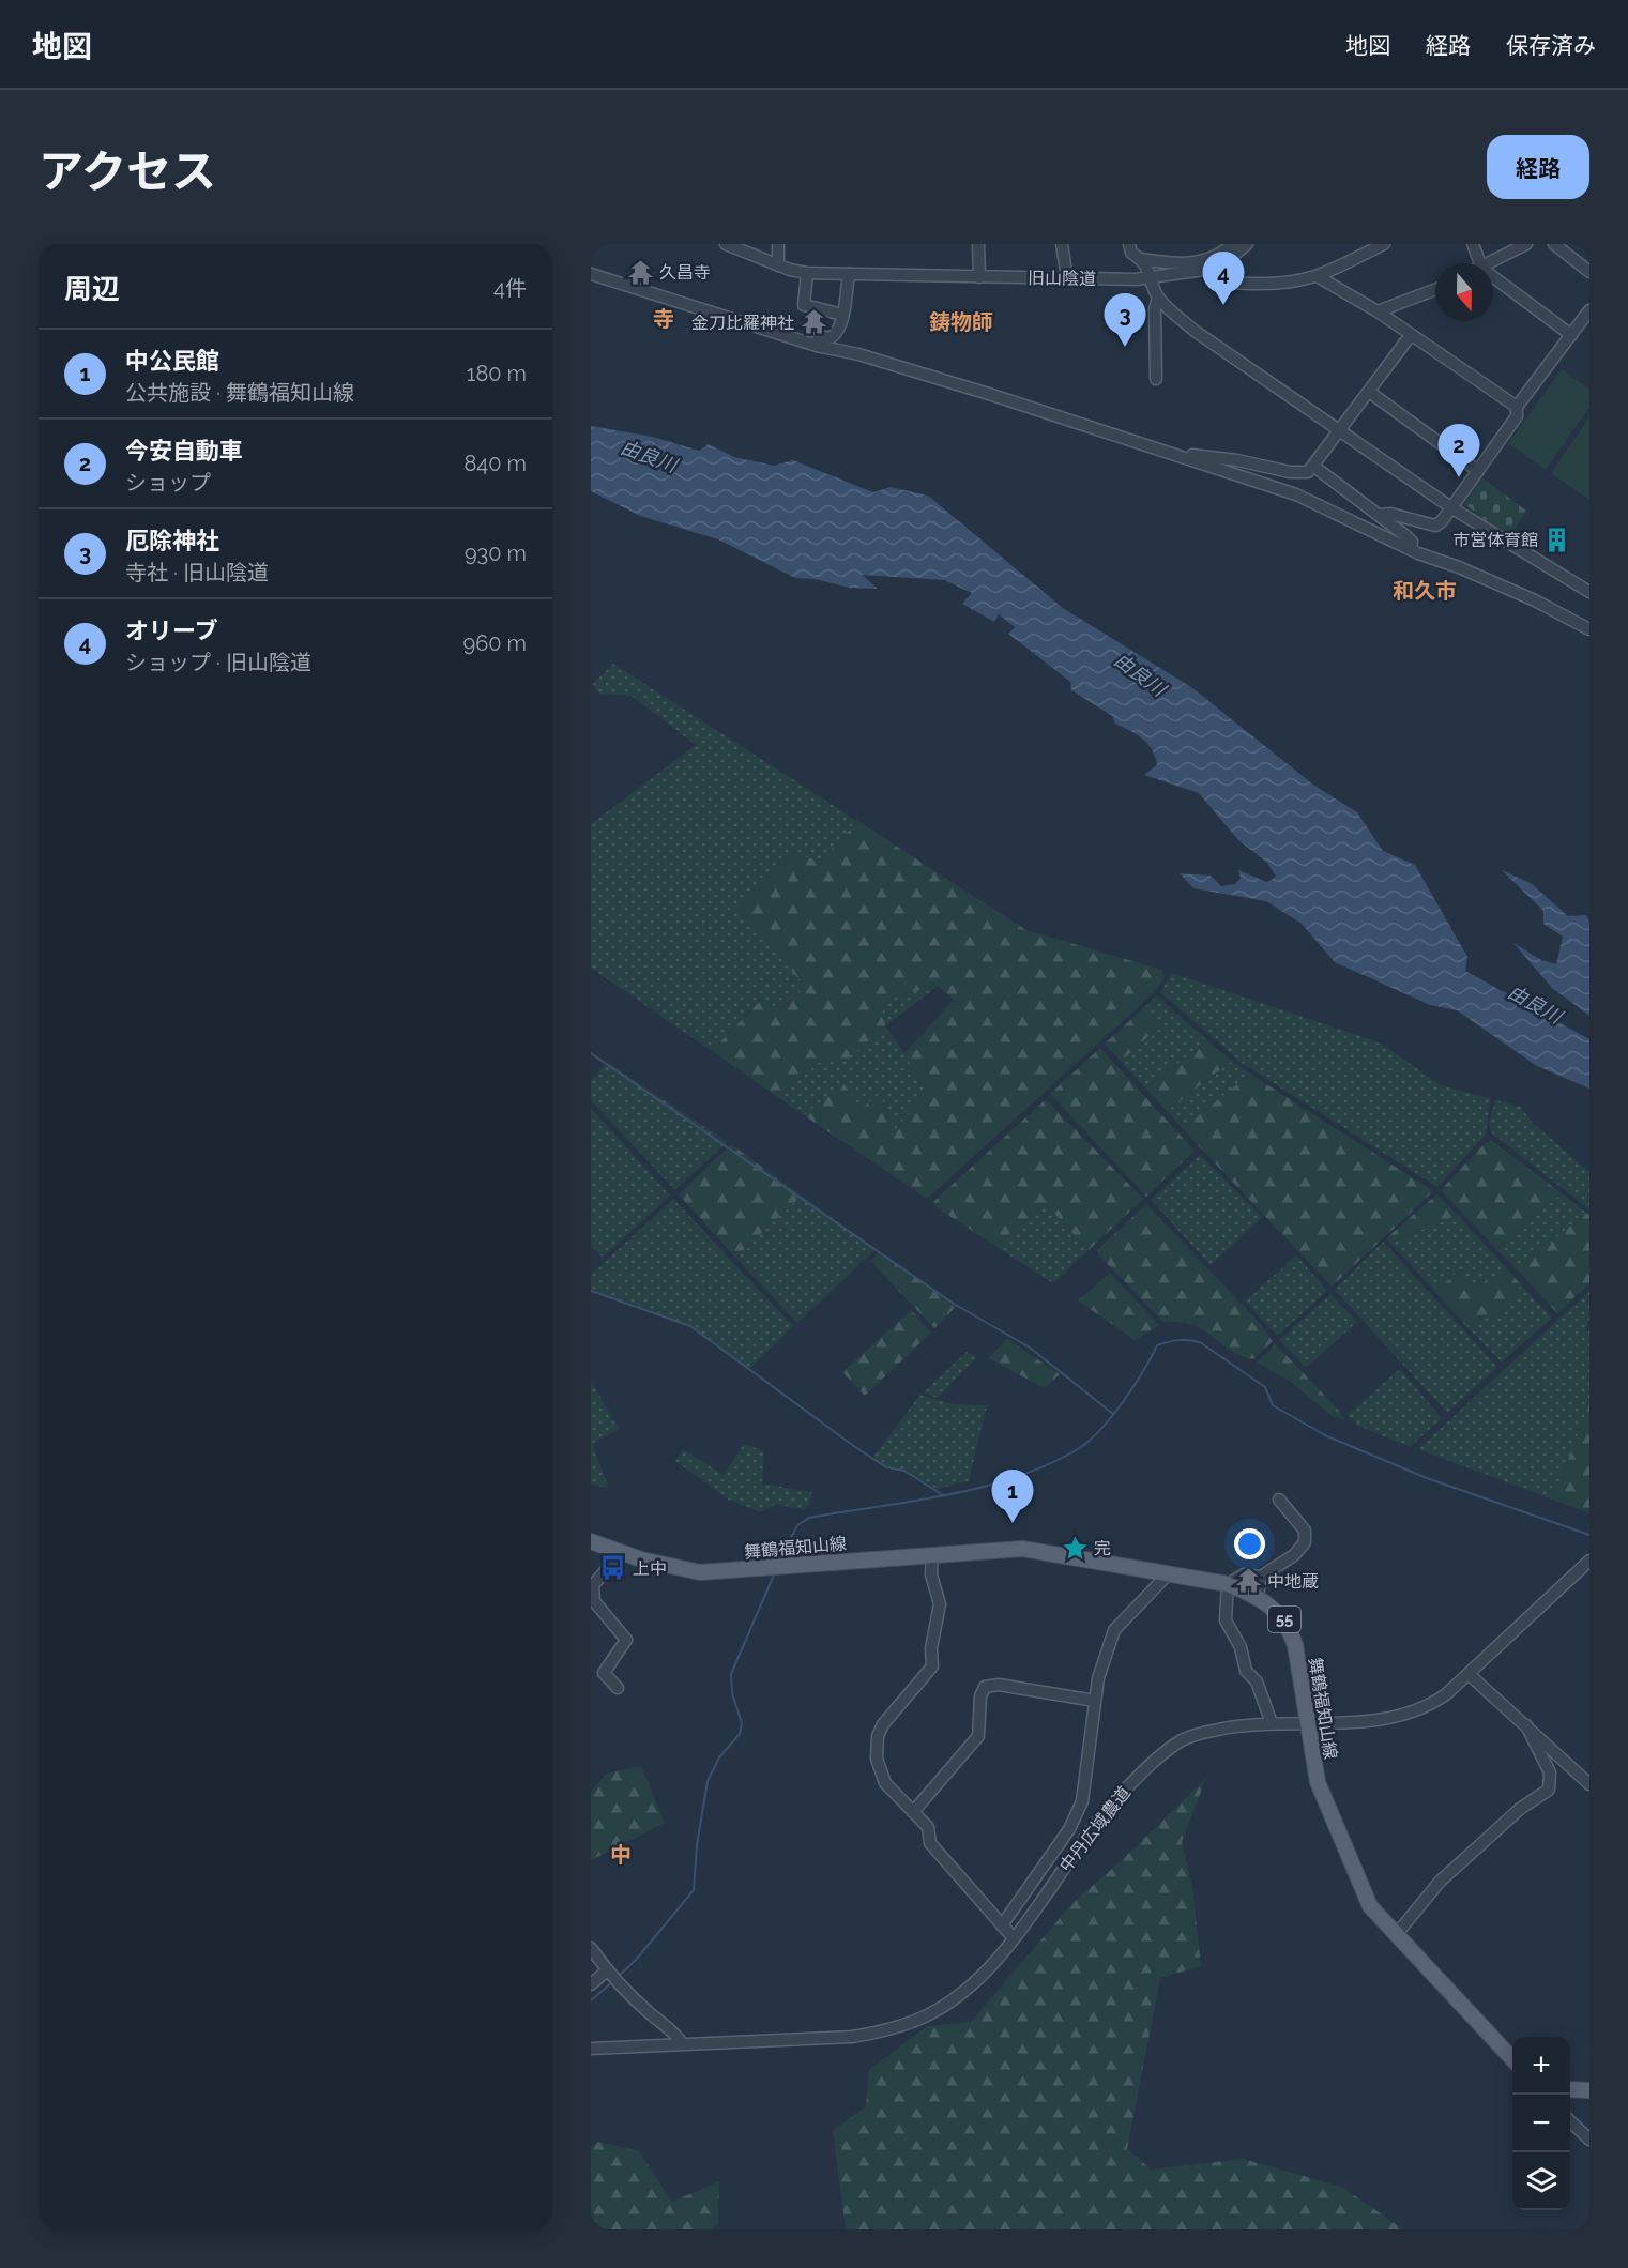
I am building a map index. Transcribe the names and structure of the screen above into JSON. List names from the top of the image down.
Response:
{
  "streets": {
    "main road": ["舞鶴福知山線", "55"],
    "street": ["旧山陰道", "中丹広域農道"]
  },
  "crossings": [
    ["舞鶴福知山線", "中丹広域農道"]
  ],
  "districts": [
    "寺",
    "鋳物師",
    "和久市",
    "中"
  ],
  "water": ["由良川"],
  "places": {
    "temple": ["久昌寺", "金刀比羅神社", "中地蔵"],
    "building": ["市営体育館"],
    "place": ["完"],
    "bus stop": ["上中"]
  },
  "north": "bottom",
  "page": {
    "header": "地図",
    "nav": ["地図", "経路", "保存済み"],
    "title": "アクセス",
    "buttons": "経路",
    "heading": ["周辺", "4件"],
    "pins": [
      "4",
      "3",
      "2",
      "1"
    ],
    "list": [
      {
        "mark": "1",
        "name": "中公民館",
        "note": "公共施設 · 舞鶴福知山線",
        "value": "180 m"
      },
      {
        "mark": "2",
        "name": "今安自動車",
        "note": "ショップ",
        "value": "840 m"
      },
      {
        "mark": "3",
        "name": "厄除神社",
        "note": "寺社 · 旧山陰道",
        "value": "930 m"
      },
      {
        "mark": "4",
        "name": "オリーブ",
        "note": "ショップ · 旧山陰道",
        "value": "960 m"
      }
    ],
    "map_buttons": ["+", "−"]
  }
}
